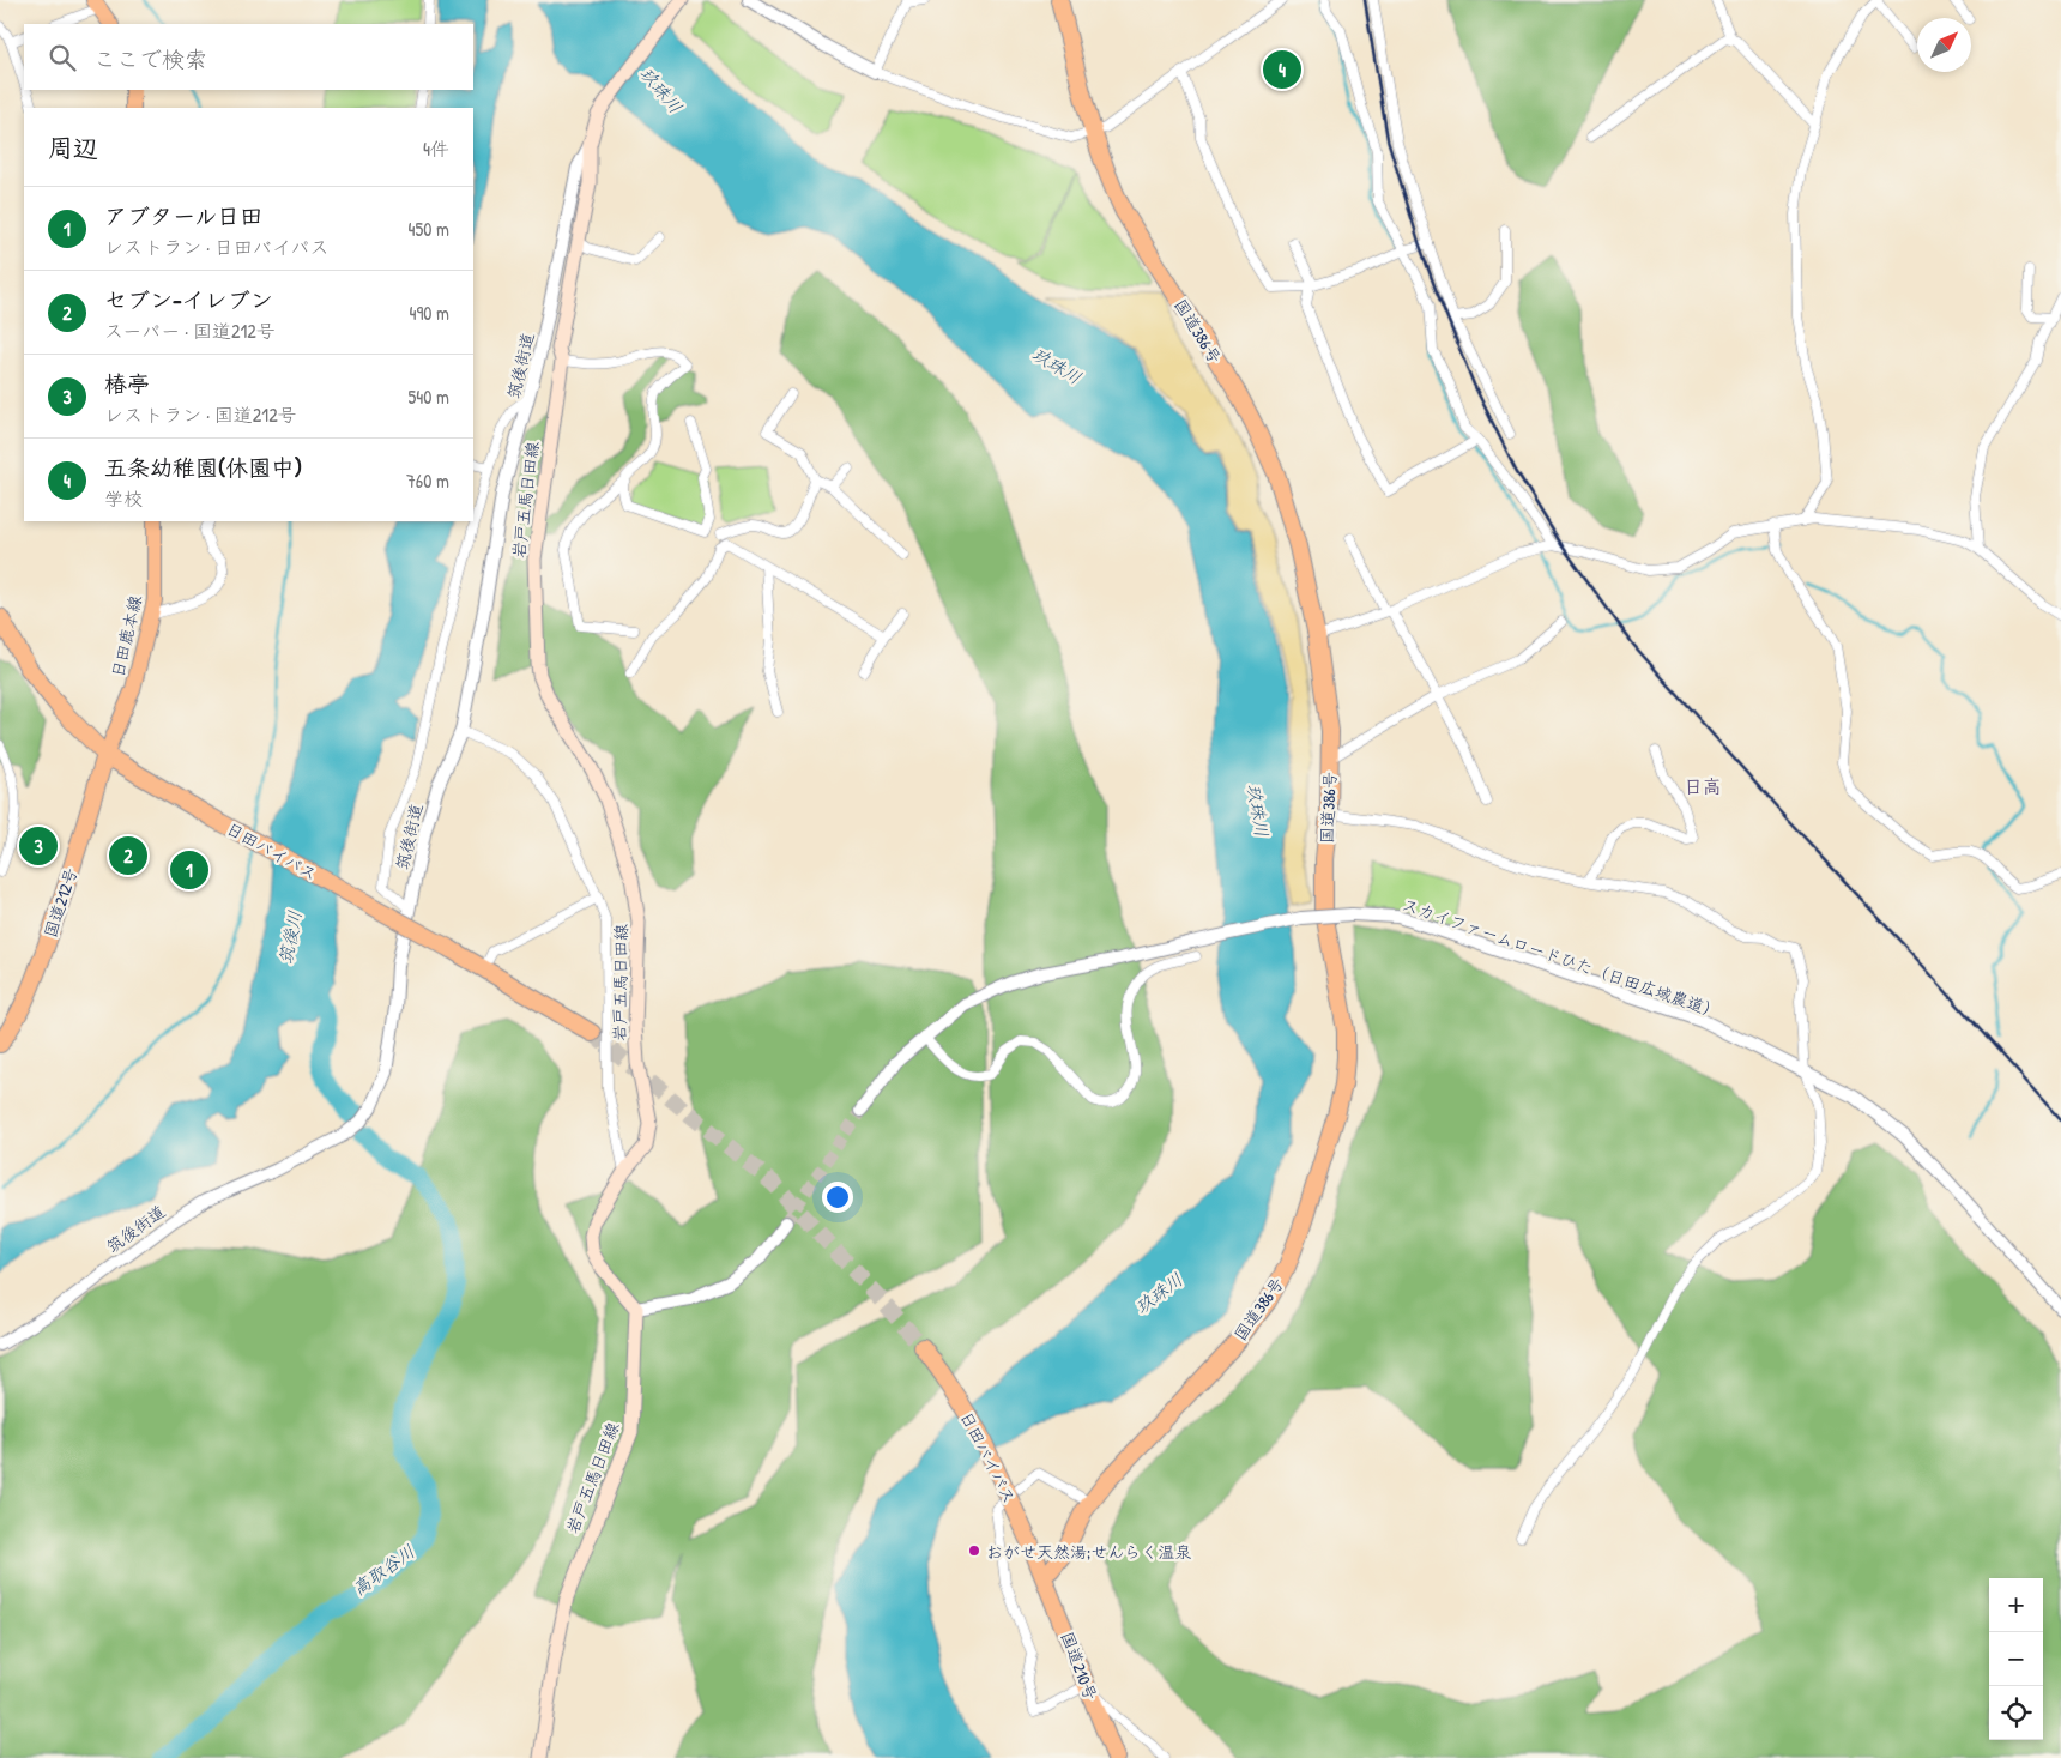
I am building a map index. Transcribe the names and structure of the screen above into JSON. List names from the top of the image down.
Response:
{
  "streets": {
    "highway": [
      "国道386号",
      "日田バイパス",
      "国道212号",
      "国道210号"
    ],
    "main road": ["岩戸五馬日田線", "日田鹿本線"],
    "street": ["筑後街道", "スカイファームロードひた（日田広域農道）"]
  },
  "crossings": [
    ["国道386号", "日田バイパス"],
    ["国道386号", "国道210号"],
    ["筑後街道", "岩戸五馬日田線"],
    ["日田鹿本線", "日田バイパス"],
    ["日田鹿本線", "国道212号"],
    ["日田バイパス", "国道212号"],
    ["日田バイパス", "国道210号"]
  ],
  "districts": ["日高"],
  "water": ["玖珠川", "筑後川", "高取谷川"],
  "places": ["おがせ天然湯;せんらく温泉"],
  "north": "top right",
  "page": {
    "search": "ここで検索",
    "pins": [
      "4",
      "3",
      "2",
      "1"
    ],
    "heading": ["周辺", "4件"],
    "list": [
      {
        "mark": "1",
        "name": "アブタール日田",
        "note": "レストラン · 日田バイパス",
        "value": "450 m"
      },
      {
        "mark": "2",
        "name": "セブン-イレブン",
        "note": "スーパー · 国道212号",
        "value": "490 m"
      },
      {
        "mark": "3",
        "name": "椿亭",
        "note": "レストラン · 国道212号",
        "value": "540 m"
      },
      {
        "mark": "4",
        "name": "五条幼稚園(休園中)",
        "note": "学校",
        "value": "760 m"
      }
    ],
    "map_buttons": ["+", "−"]
  }
}
